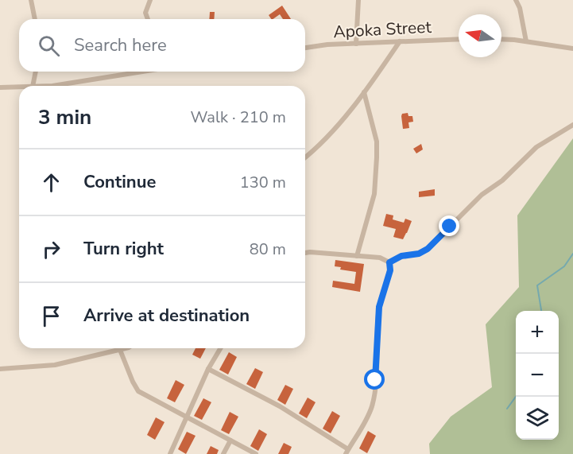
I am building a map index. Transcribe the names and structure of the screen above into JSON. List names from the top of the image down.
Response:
{
  "streets": {
    "street": ["Apoka Street"]
  },
  "north": "left",
  "page": {
    "search": "Search here",
    "heading": ["3 min", "Walk · 210 m"],
    "list": [
      ["Continue", "130 m"],
      ["Turn right", "80 m"],
      "Arrive at destination"
    ],
    "map_buttons": ["+", "−"]
  }
}
